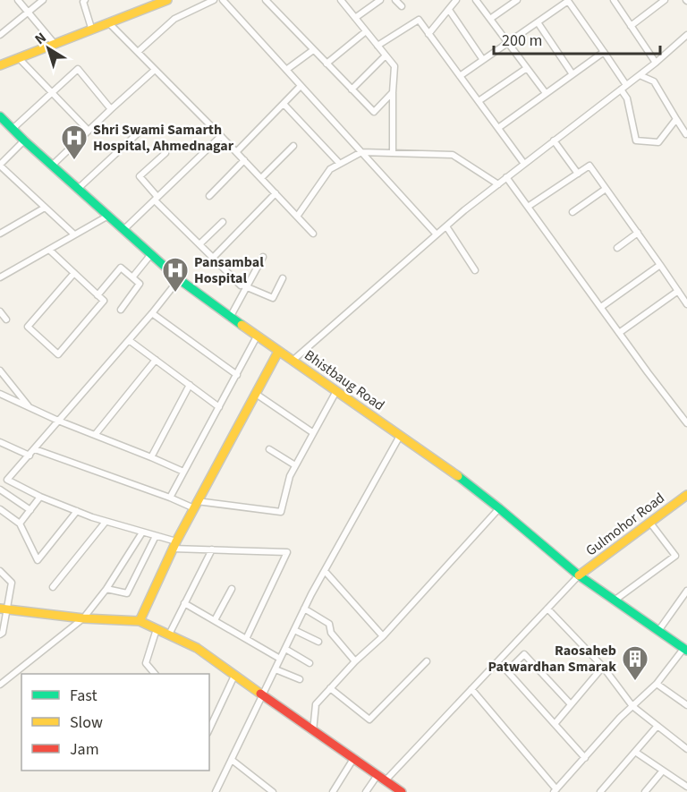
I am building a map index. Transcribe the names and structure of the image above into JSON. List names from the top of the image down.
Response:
{
  "streets": {
    "street": ["Bhistbaug Road", "Gulmohor Road"]
  },
  "crossings": [
    ["Bhistbaug Road", "Gulmohor Road"]
  ],
  "places": {
    "hospital": ["Shri Swami Samarth Hospital, Ahmednagar", "Pansambal Hospital"],
    "building": ["Raosaheb Patwardhan Smarak"]
  },
  "legend": ["Fast", "Slow", "Jam"],
  "scale_bar": "200 m",
  "north": "top left"
}
